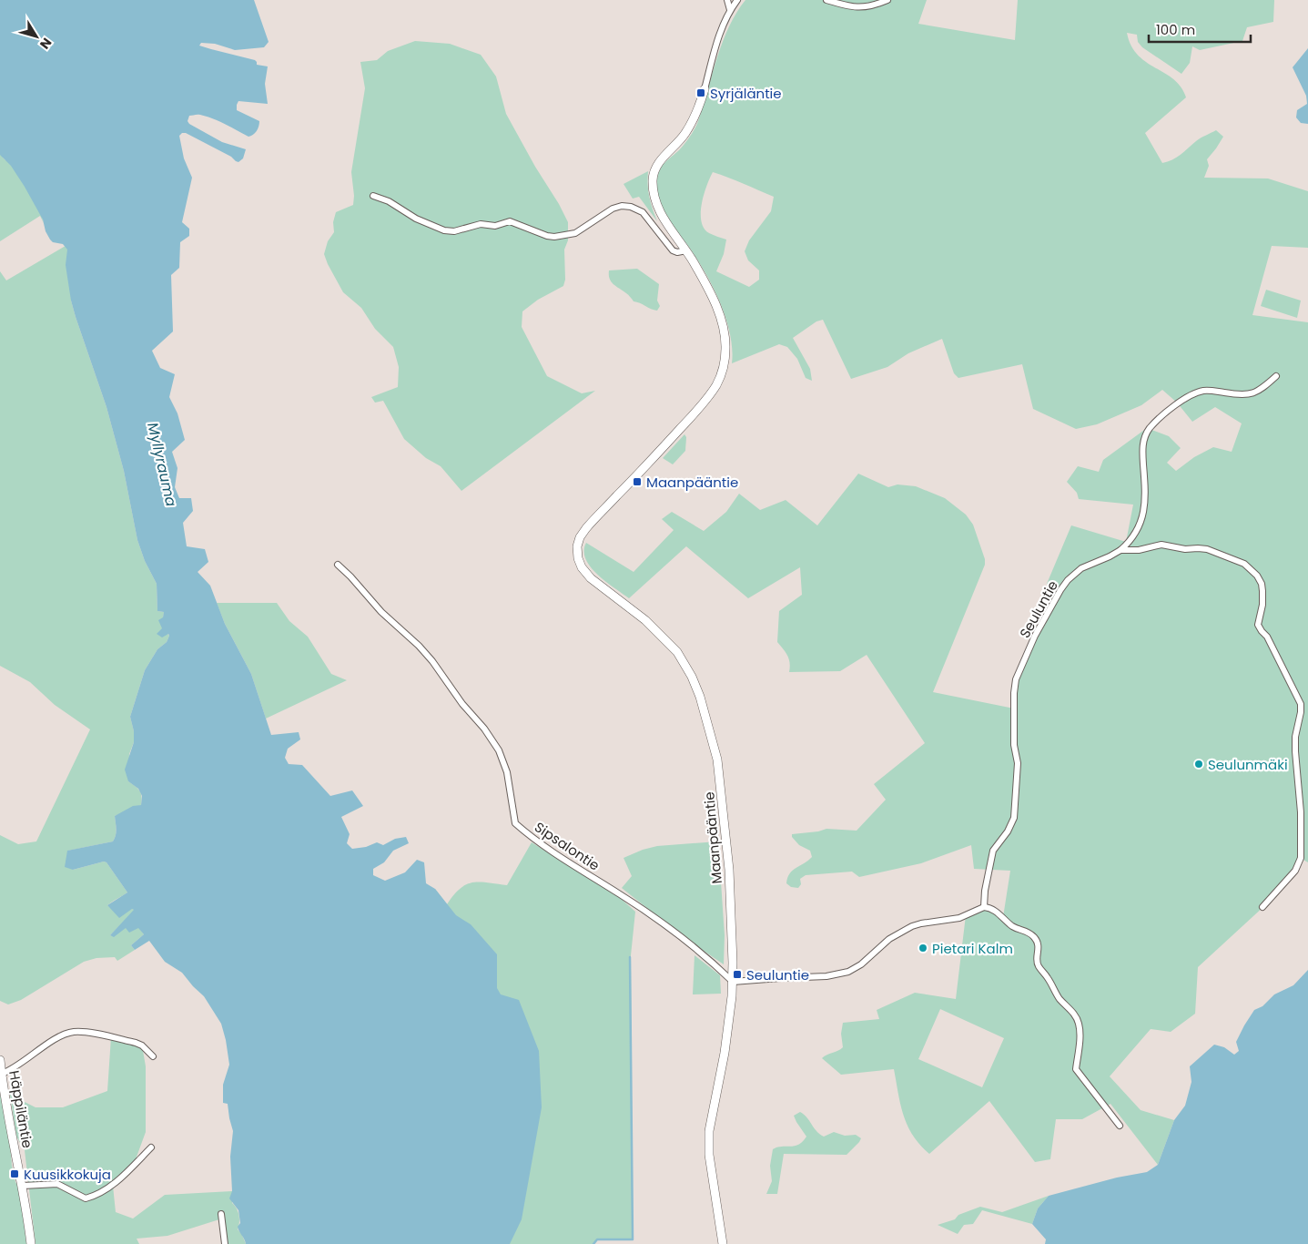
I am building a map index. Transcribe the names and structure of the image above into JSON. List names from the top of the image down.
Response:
{
  "streets": {
    "street": [
      "Seuluntie",
      "Maanpääntie",
      "Sipsalontie",
      "Häppiläntie"
    ]
  },
  "crossings": [
    ["Maanpääntie", "Sipsalontie"]
  ],
  "water": ["Myllyrauma"],
  "places": {
    "transit": [
      "Syrjäläntie",
      "Maanpääntie",
      "Seuluntie",
      "Kuusikkokuja"
    ],
    "other": ["Seulunmäki", "Pietari Kalm"]
  },
  "scale_bar": "100 m",
  "north": "bottom right"
}
